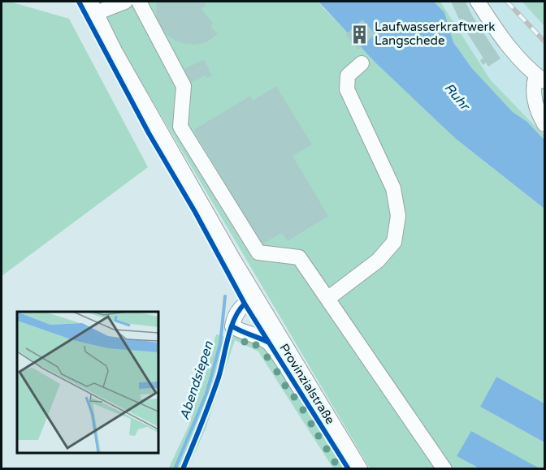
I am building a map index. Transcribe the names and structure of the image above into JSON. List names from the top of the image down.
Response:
{
  "streets": {
    "main road": ["Provinzialstraße"]
  },
  "water": ["Ruhr", "Abendsiepen"],
  "places": {
    "building": ["Laufwasserkraftwerk Langschede"]
  }
}
